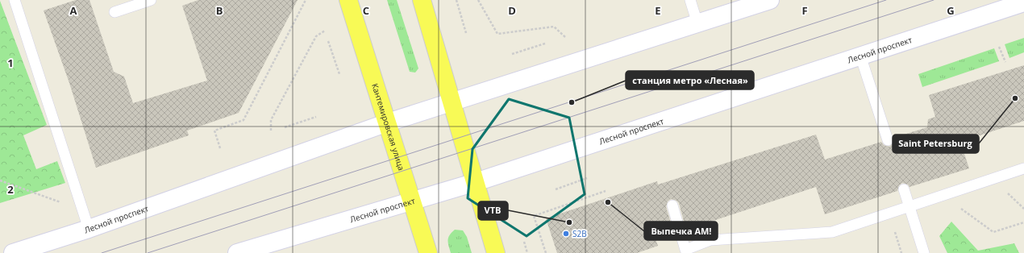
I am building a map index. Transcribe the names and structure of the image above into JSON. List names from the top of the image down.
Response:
{
  "streets": {
    "main road": ["Лесной проспект", "Кантемировская улица"]
  },
  "crossings": [
    ["Лесной проспект", "Кантемировская улица"]
  ],
  "places": [
    "Saint Petersburg",
    "станция метро «Лесная»",
    "Выпечка АМ!",
    "VTB",
    "S2B"
  ],
  "grid": {
    "columns": [
      "A",
      "B",
      "C",
      "D",
      "E",
      "F",
      "G"
    ],
    "rows": ["1", "2"]
  }
}
